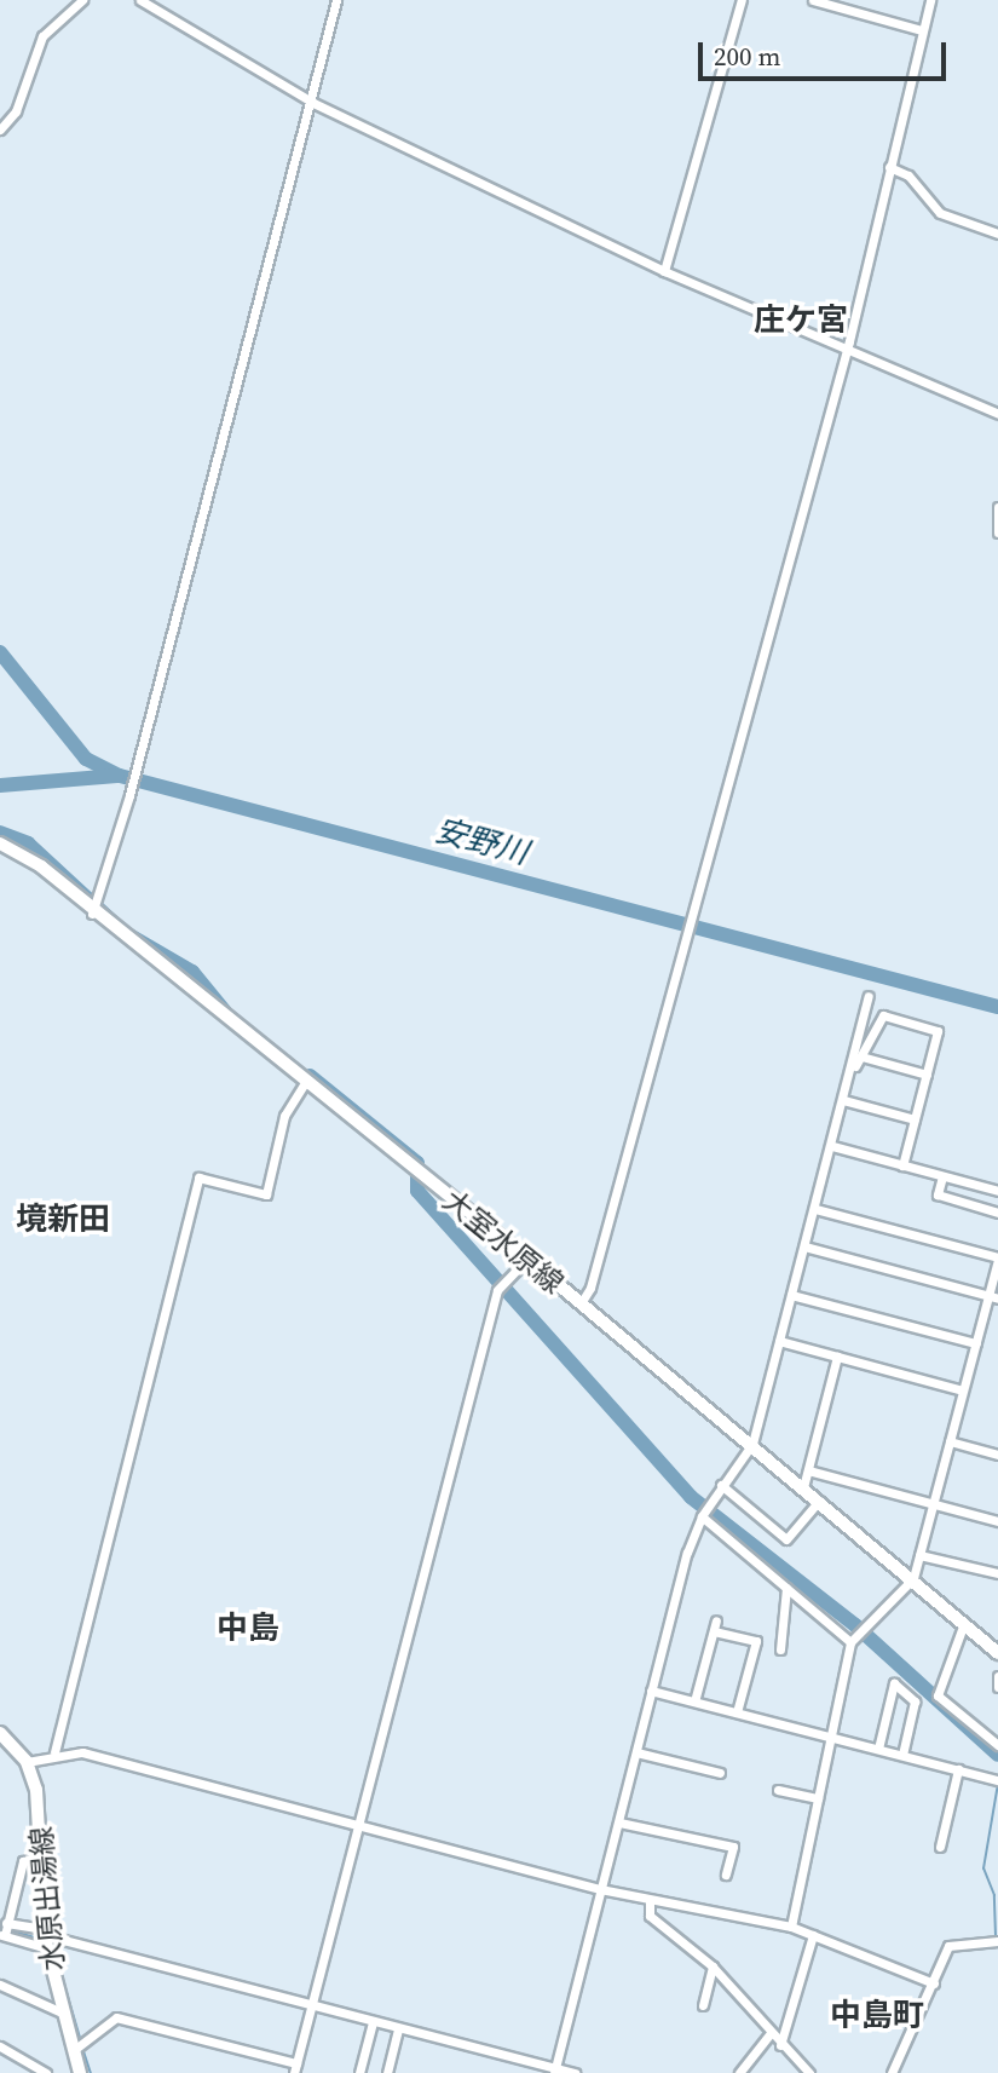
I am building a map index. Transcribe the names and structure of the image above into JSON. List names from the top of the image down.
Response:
{
  "streets": {
    "main road": ["大室水原線", "水原出湯線"]
  },
  "districts": [
    "庄ケ宮",
    "境新田",
    "中島",
    "中島町"
  ],
  "water": ["安野川"],
  "scale_bar": "200 m"
}
